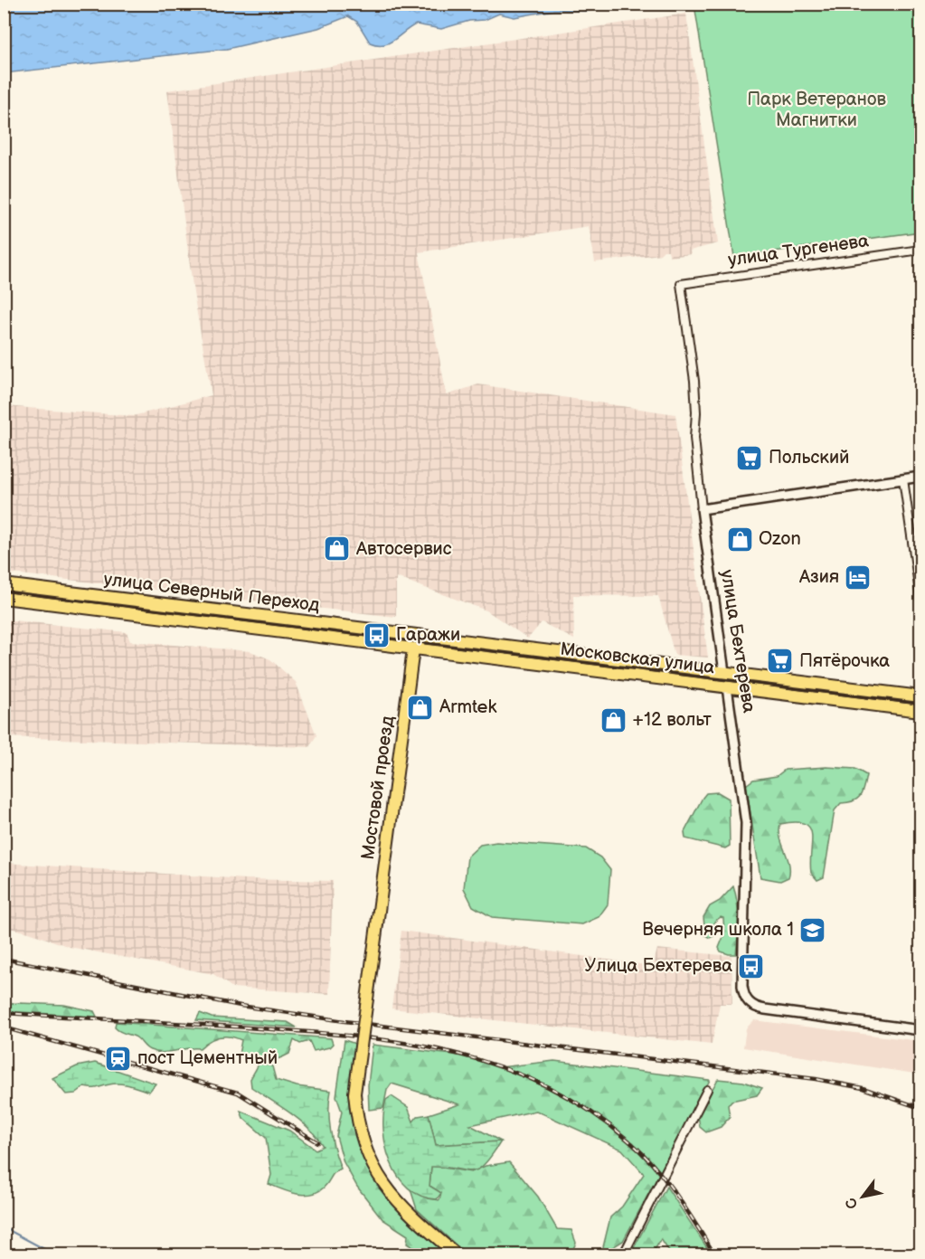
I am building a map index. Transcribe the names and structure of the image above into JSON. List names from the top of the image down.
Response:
{
  "streets": {
    "main road": [
      "улица Северный Переход",
      "улица Бехтерева",
      "Московская улица",
      "Мостовой проезд"
    ],
    "street": ["улица Тургенева"]
  },
  "crossings": [
    ["улица Тургенева", "улица Бехтерева"],
    ["улица Северный Переход", "Московская улица"],
    ["улица Северный Переход", "Мостовой проезд"],
    ["улица Бехтерева", "Московская улица"],
    ["Московская улица", "Мостовой проезд"]
  ],
  "parks": ["Парк Ветеранов Магнитки"],
  "places": {
    "supermarket": ["Польский", "Пятёрочка"],
    "shop": [
      "Ozon",
      "Автосервис",
      "Armtek",
      "+12 вольт"
    ],
    "hotel": ["Азия"],
    "bus stop": ["Гаражи", "Улица Бехтерева"],
    "school or university": ["Вечерняя школа 1"],
    "station": ["пост Цементный"]
  },
  "north": "bottom left"
}
